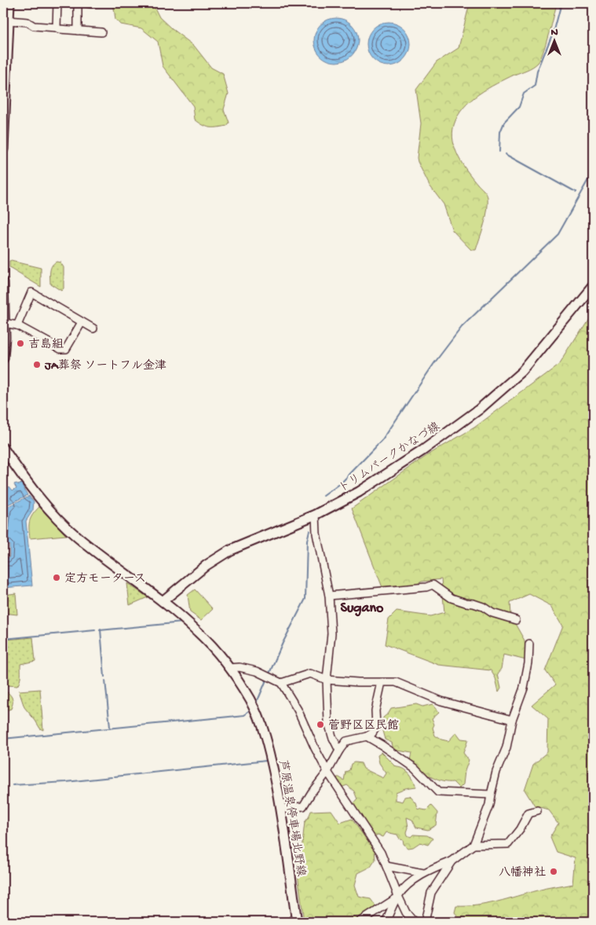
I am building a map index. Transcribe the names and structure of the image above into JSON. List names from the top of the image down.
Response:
{
  "streets": {
    "main road": ["トリムパークかなづ線", "芦原温泉停車場北野線"]
  },
  "crossings": [
    ["トリムパークかなづ線", "芦原温泉停車場北野線"]
  ],
  "districts": ["Sugano"],
  "places": [
    "吉島組",
    "JA葬祭 ソートフル金津",
    "定方モータース",
    "菅野区区民館",
    "八幡神社"
  ],
  "north": "top"
}
